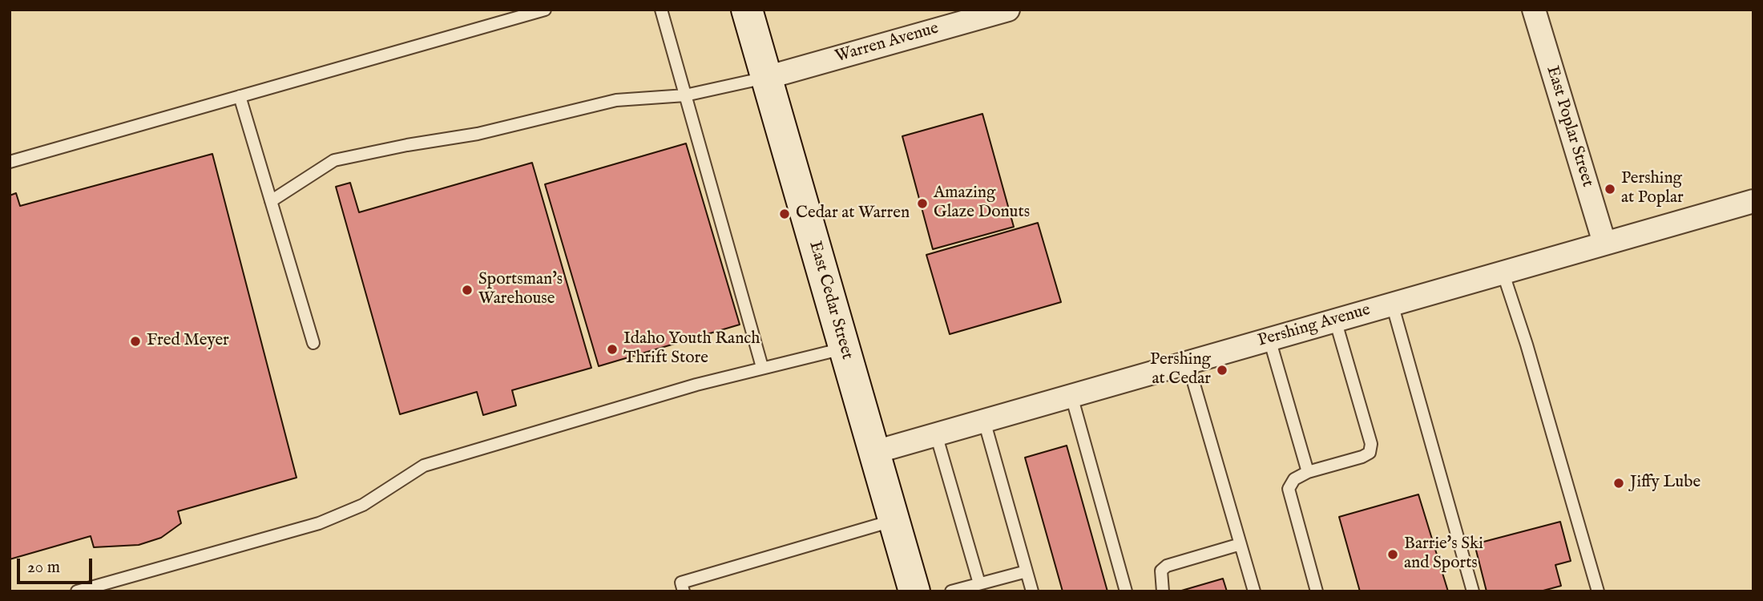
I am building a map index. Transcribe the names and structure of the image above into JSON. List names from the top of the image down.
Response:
{
  "streets": {
    "street": [
      "Warren Avenue",
      "East Poplar Street",
      "East Cedar Street",
      "Pershing Avenue"
    ]
  },
  "crossings": [
    ["Warren Avenue", "East Cedar Street"],
    ["East Poplar Street", "Pershing Avenue"],
    ["East Cedar Street", "Pershing Avenue"]
  ],
  "places": [
    "Pershing at Poplar",
    "Amazing Glaze Donuts",
    "Cedar at Warren",
    "Sportsman's Warehouse",
    "Fred Meyer",
    "Idaho Youth Ranch Thrift Store",
    "Pershing at Cedar",
    "Jiffy Lube",
    "Barrie's Ski and Sports"
  ],
  "scale_bar": "20 m"
}
